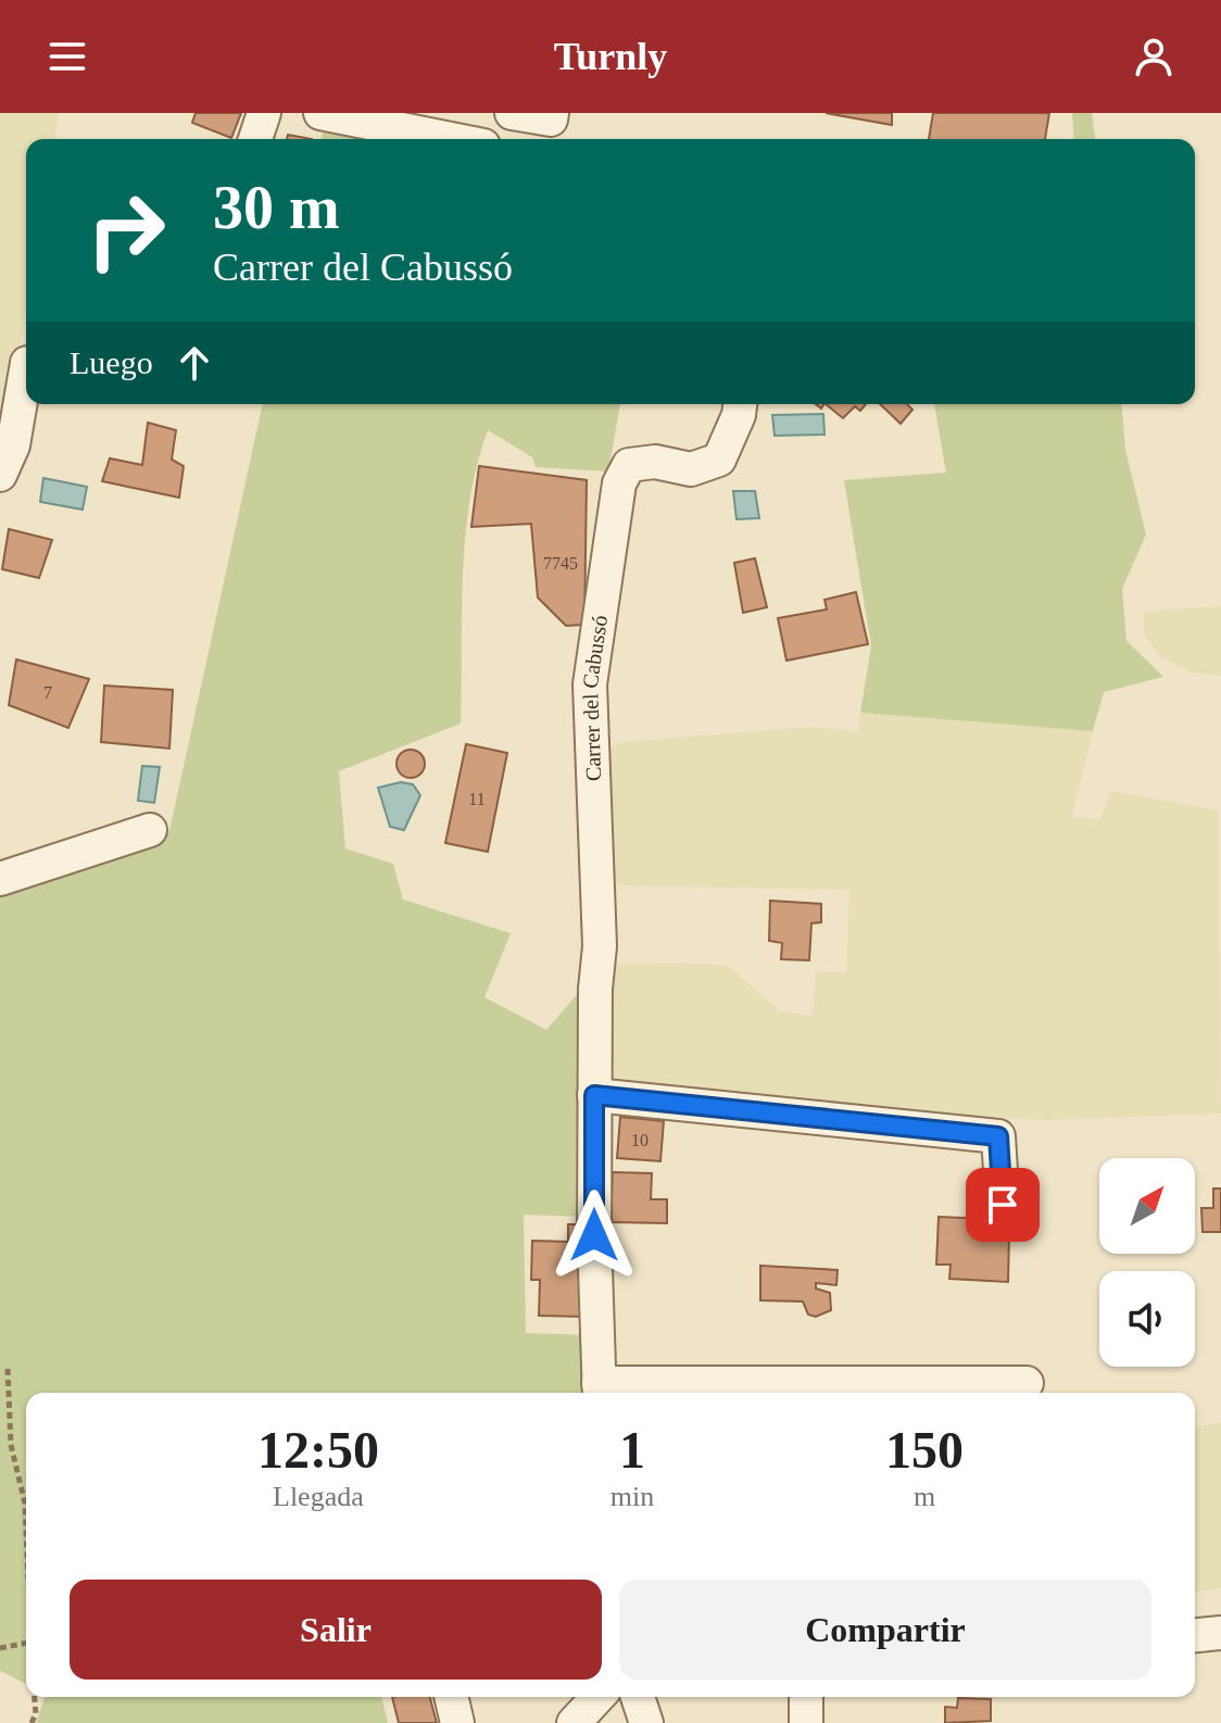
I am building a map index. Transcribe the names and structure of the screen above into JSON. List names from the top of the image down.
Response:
{
  "streets": {
    "street": ["Carrer del Cabussó"]
  },
  "house_numbers": [
    "7745",
    "7",
    "11",
    "10"
  ],
  "north": "top right",
  "page": {
    "header": "Turnly",
    "turn": ["30 m", "Carrer del Cabussó"],
    "then": "Luego",
    "eta": [
      "12:50",
      "Llegada",
      "1",
      "min",
      "150",
      "m"
    ],
    "buttons": ["Salir", "Compartir"]
  }
}
